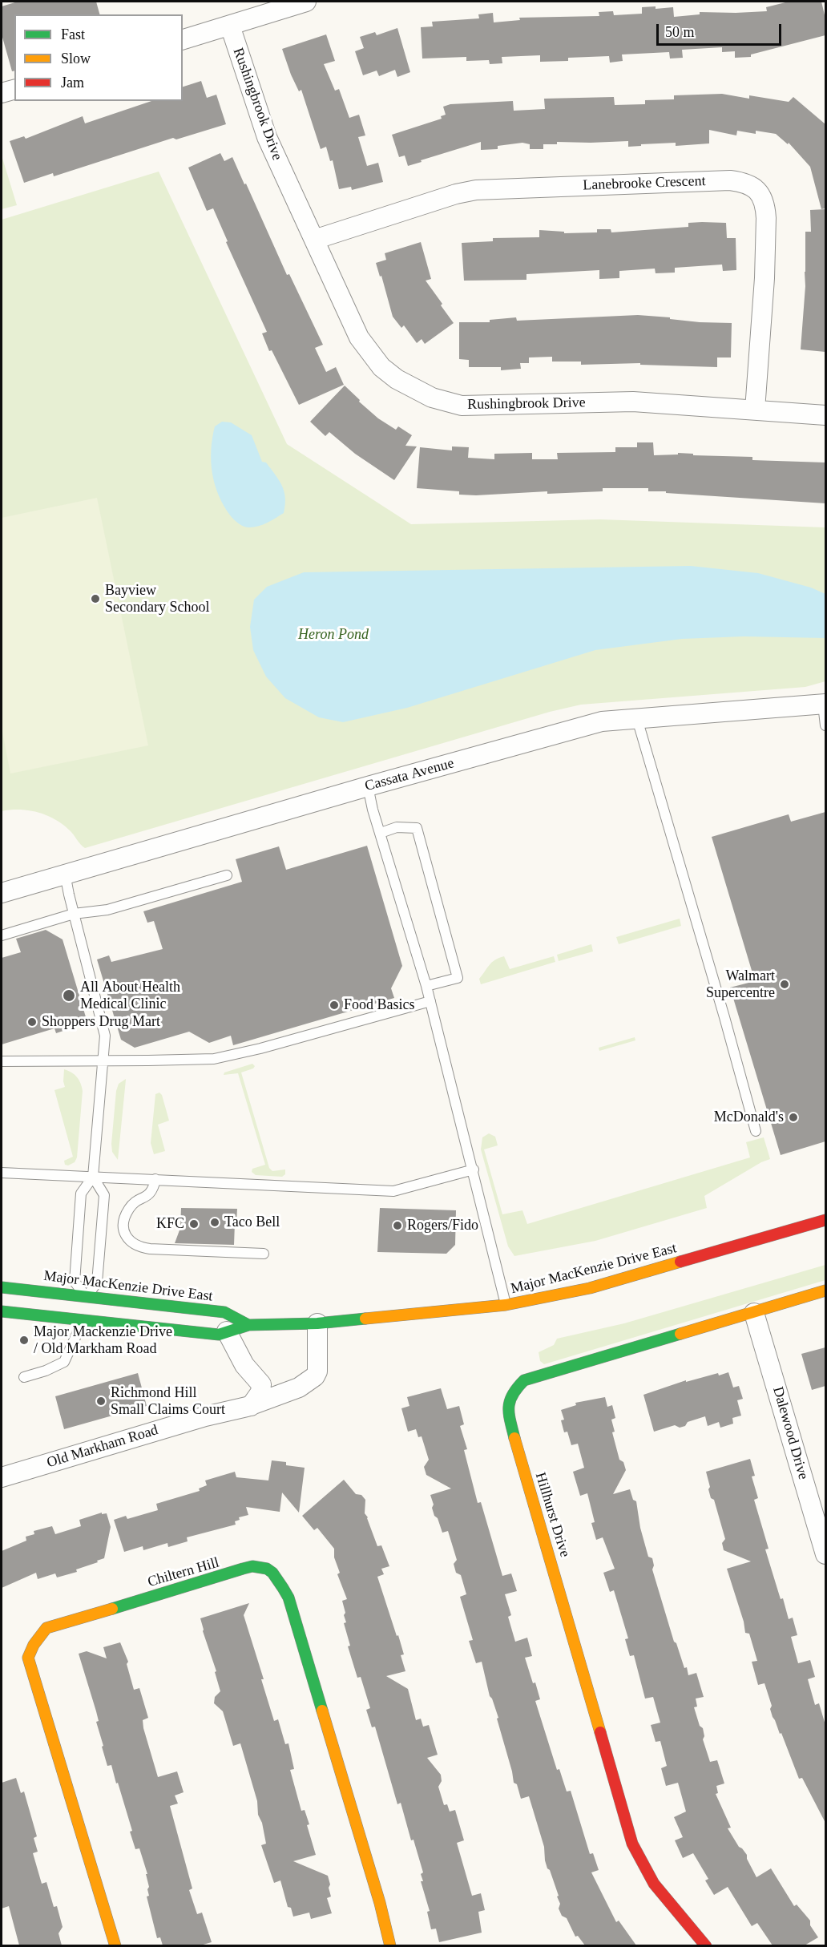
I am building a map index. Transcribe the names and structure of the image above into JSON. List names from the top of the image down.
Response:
{
  "streets": {
    "street": [
      "Rushingbrook Drive",
      "Lanebrooke Crescent",
      "Cassata Avenue",
      "Major MacKenzie Drive East",
      "Dalewood Drive",
      "Old Markham Road",
      "Hillhurst Drive",
      "Chiltern Hill"
    ]
  },
  "crossings": [
    ["Rushingbrook Drive", "Lanebrooke Crescent"],
    ["Major MacKenzie Drive East", "Old Markham Road"],
    ["Dalewood Drive", "Hillhurst Drive"]
  ],
  "parks": ["Heron Pond"],
  "places": [
    "Bayview Secondary School",
    "Walmart Supercentre",
    "All About Health Medical Clinic",
    "Food Basics",
    "Shoppers Drug Mart",
    "McDonald's",
    "Taco Bell",
    "KFC",
    "Rogers/Fido",
    "Major Mackenzie Drive / Old Markham Road",
    "Richmond Hill Small Claims Court"
  ],
  "legend": ["Fast", "Slow", "Jam"],
  "scale_bar": "50 m"
}
